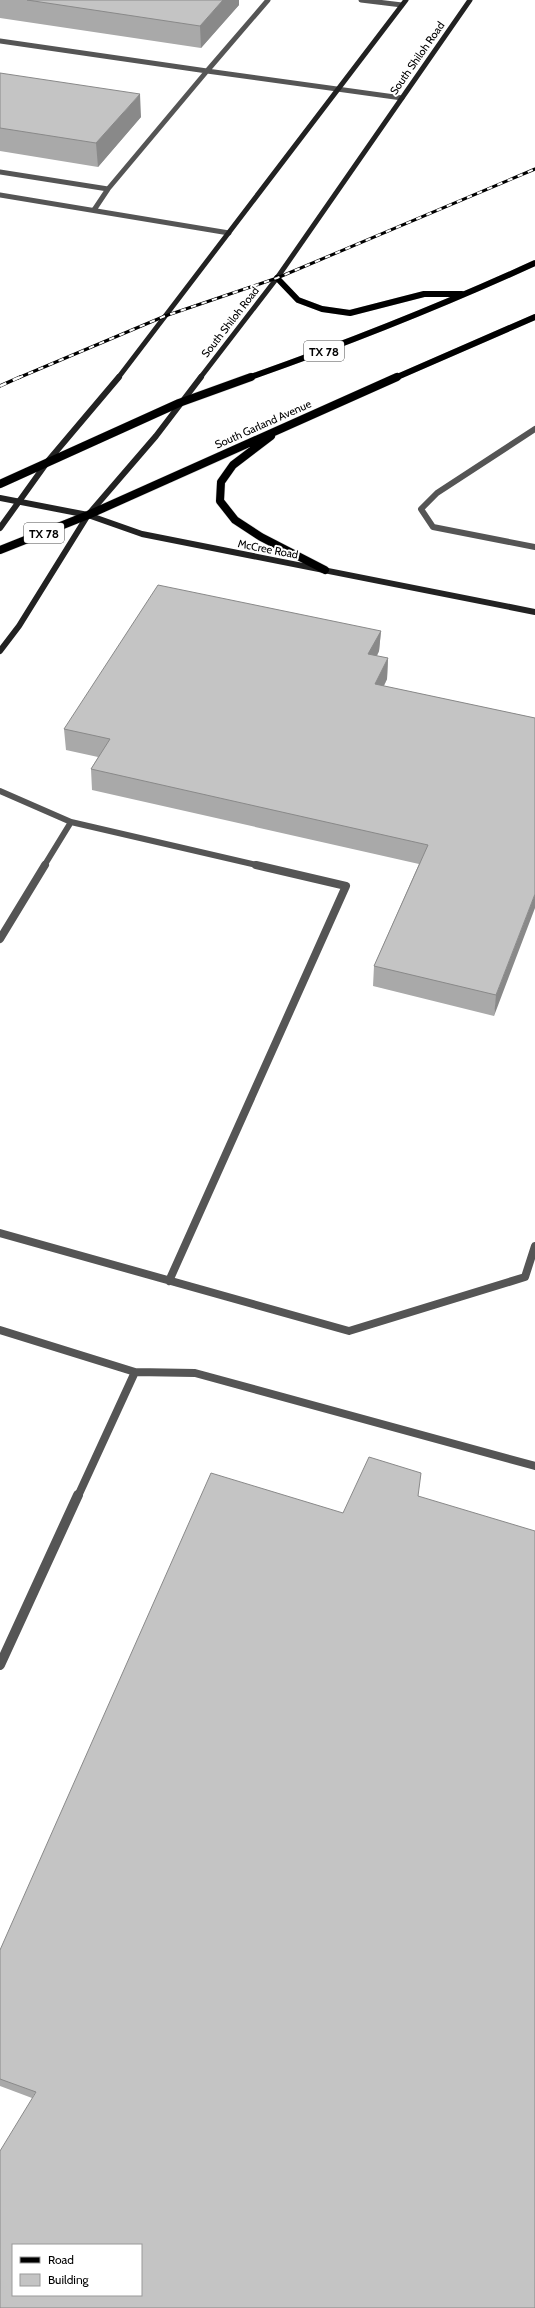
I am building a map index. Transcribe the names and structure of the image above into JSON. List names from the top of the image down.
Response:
{
  "streets": {
    "main road": [
      "South Shiloh Road",
      "TX 78",
      "South Garland Avenue",
      "McCree Road"
    ]
  },
  "crossings": [
    ["South Shiloh Road", "TX 78"],
    ["South Shiloh Road", "South Garland Avenue"],
    ["South Shiloh Road", "McCree Road"],
    ["South Garland Avenue", "McCree Road"]
  ],
  "legend": ["Road", "Building"]
}
